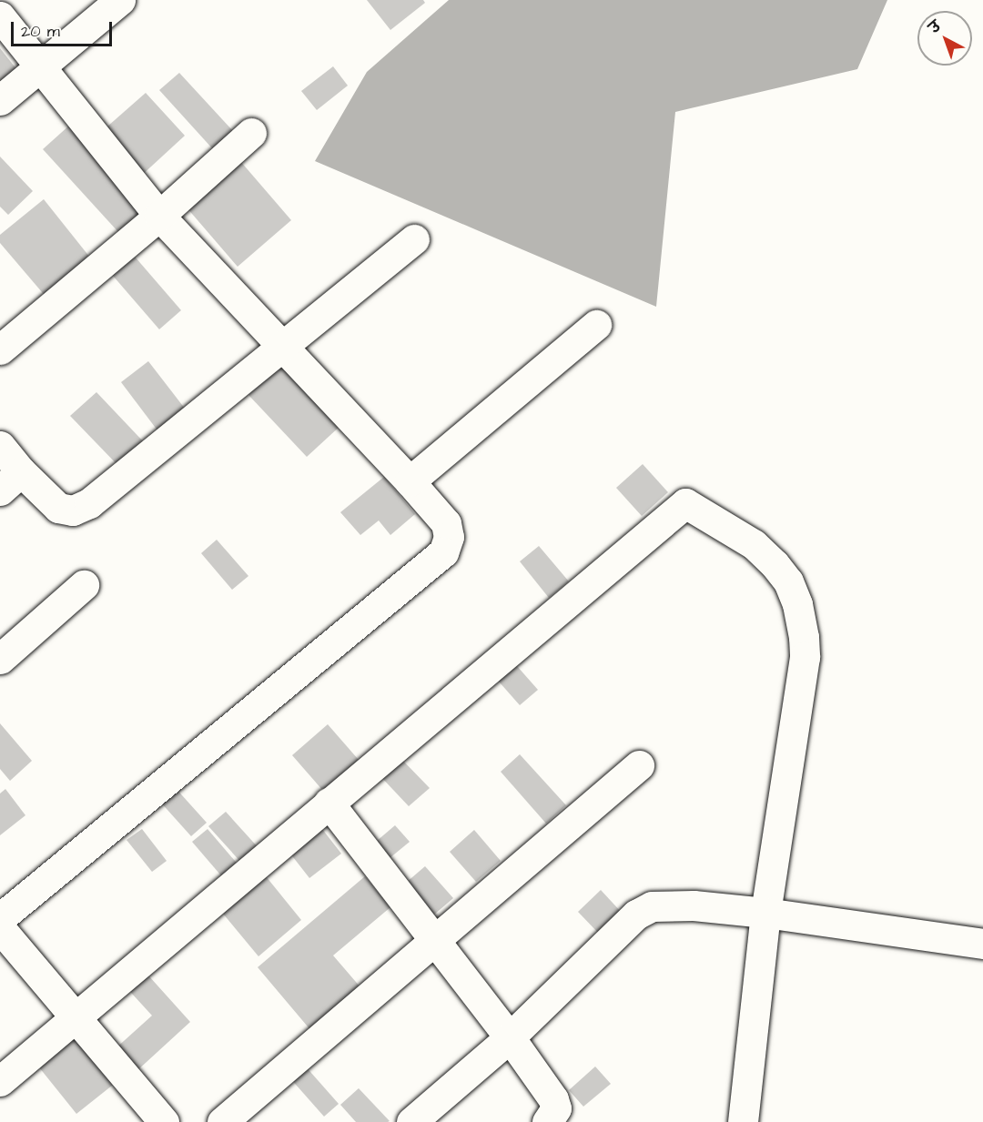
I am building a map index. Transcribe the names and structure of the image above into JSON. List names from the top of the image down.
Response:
{
  "scale_bar": "20 m",
  "north": "top left"
}
